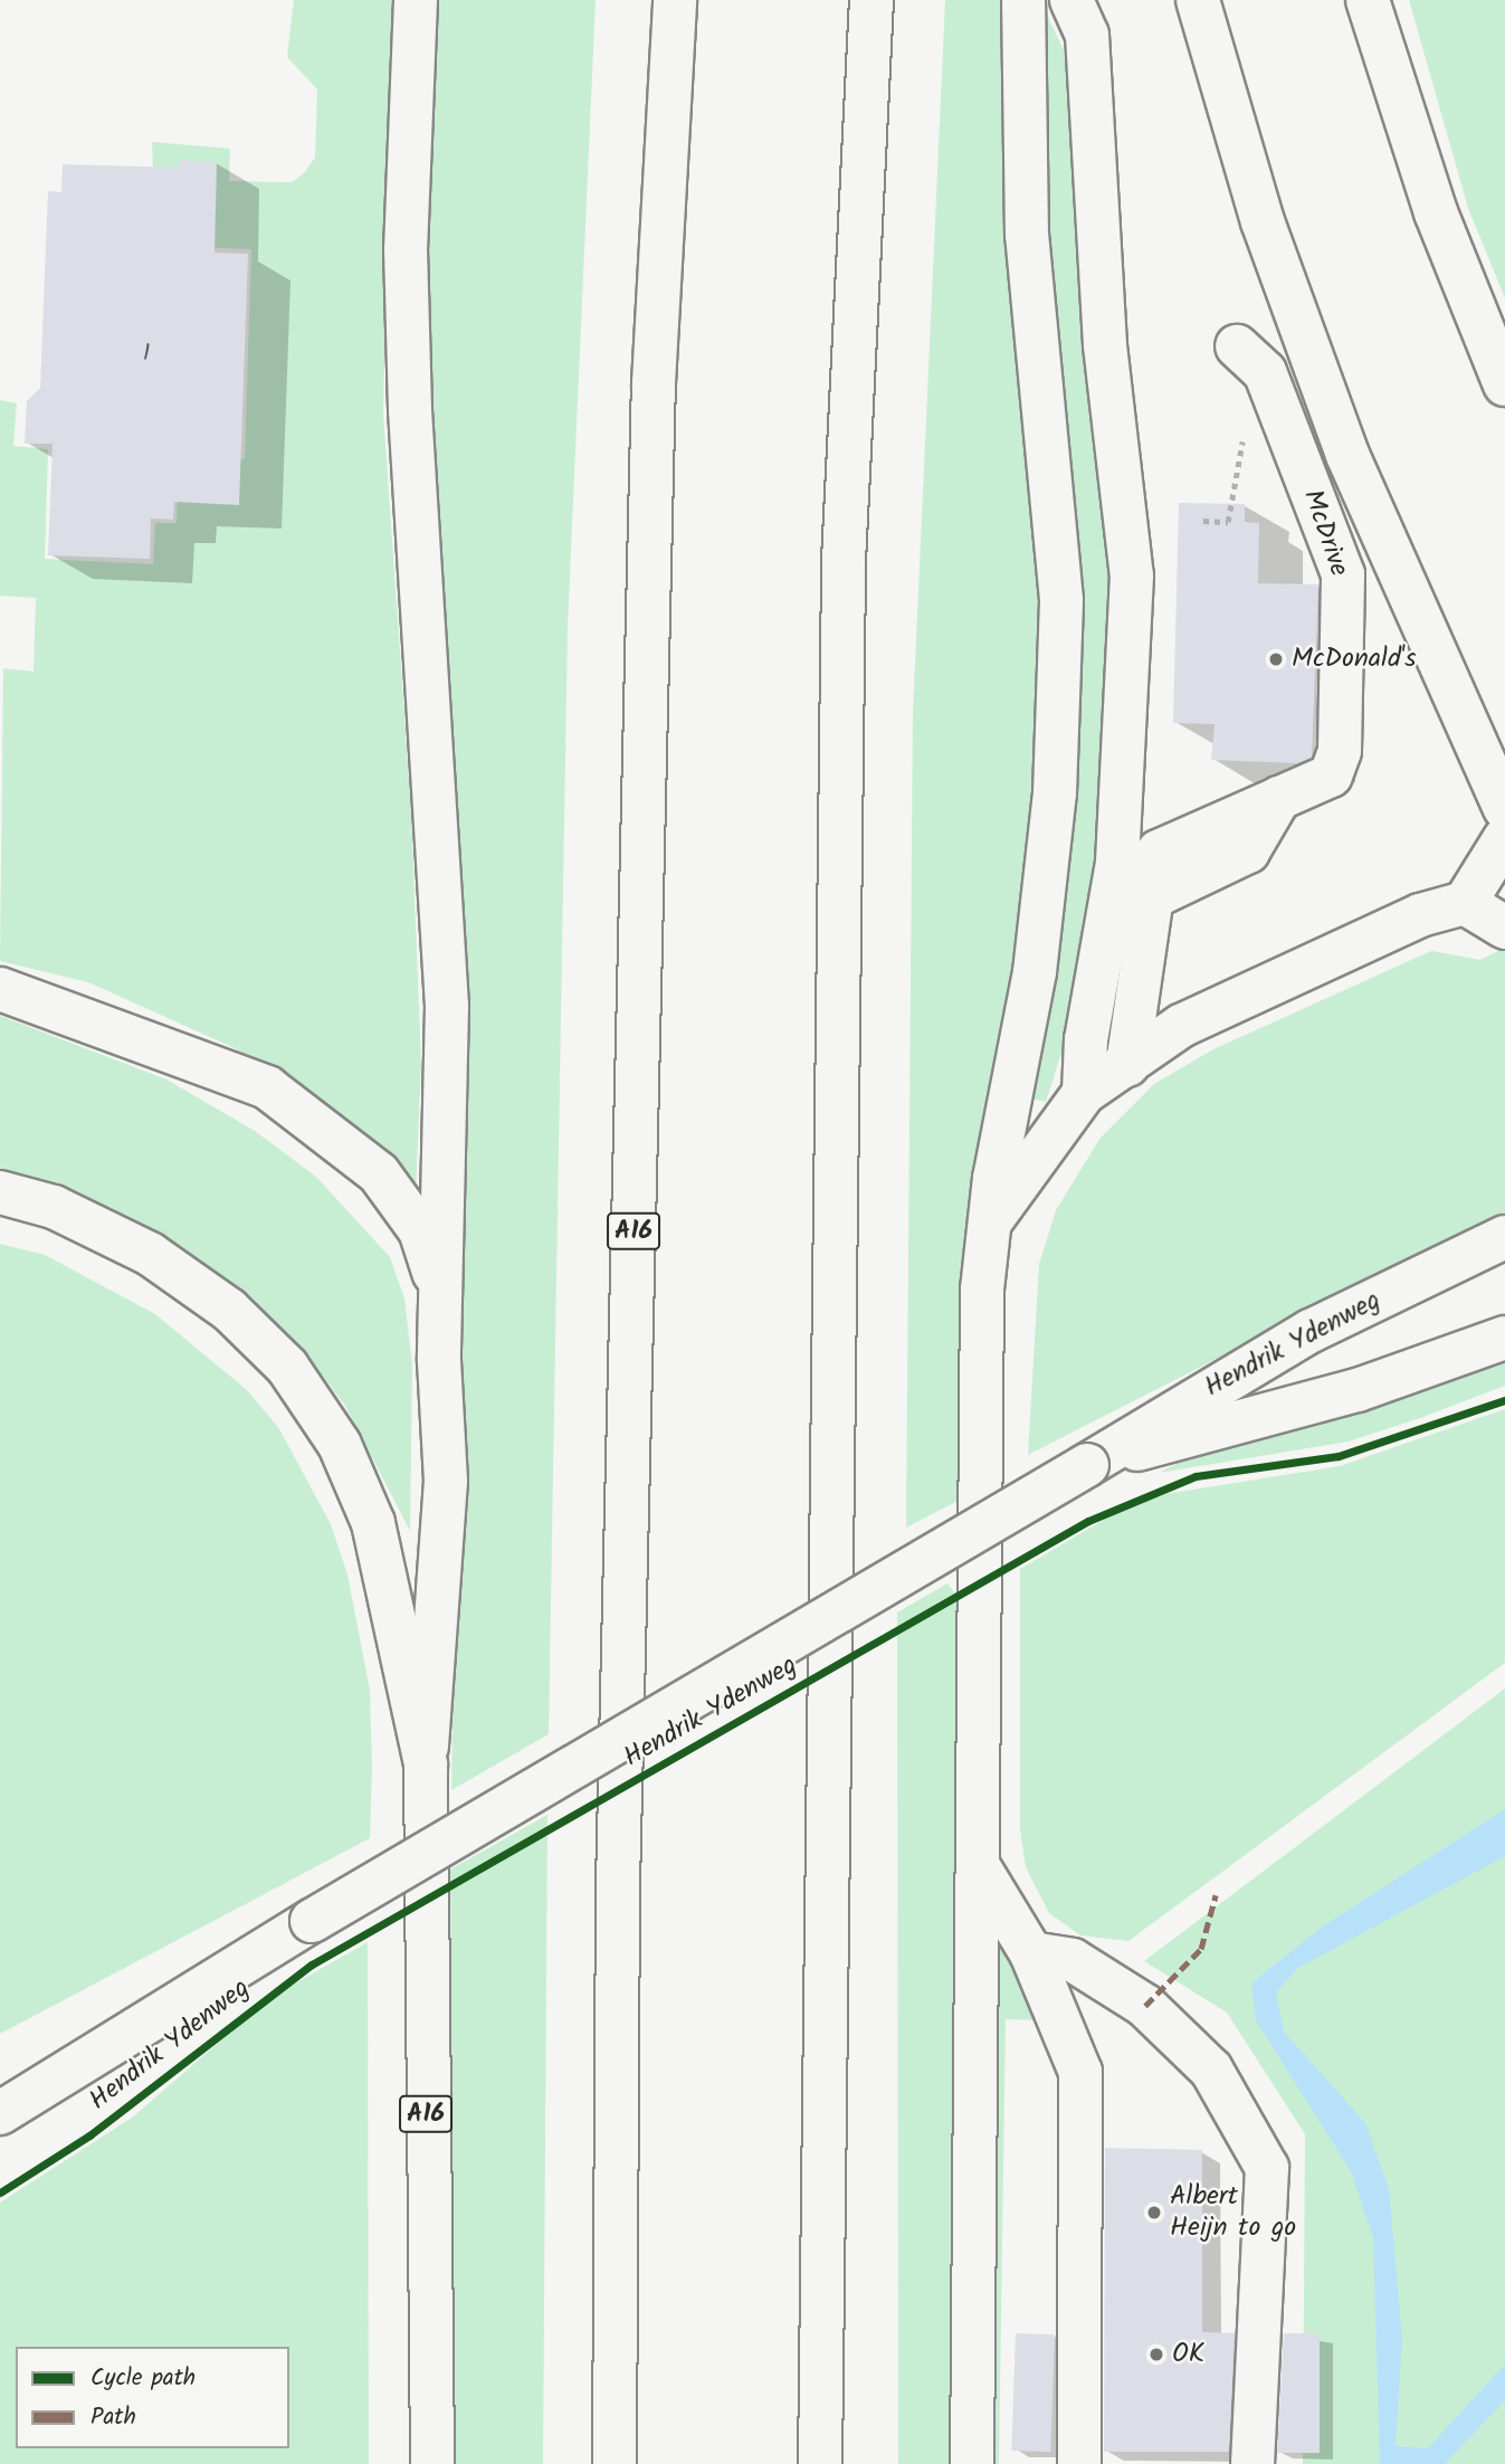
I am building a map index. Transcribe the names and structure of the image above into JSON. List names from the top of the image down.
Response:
{
  "streets": {
    "main road": ["McDrive", "A16", "Hendrik Ydenweg"]
  },
  "places": ["McDonald's", "Albert Heijn to go", "OK"],
  "house_numbers": ["1"],
  "legend": ["Cycle path", "Path"]
}
